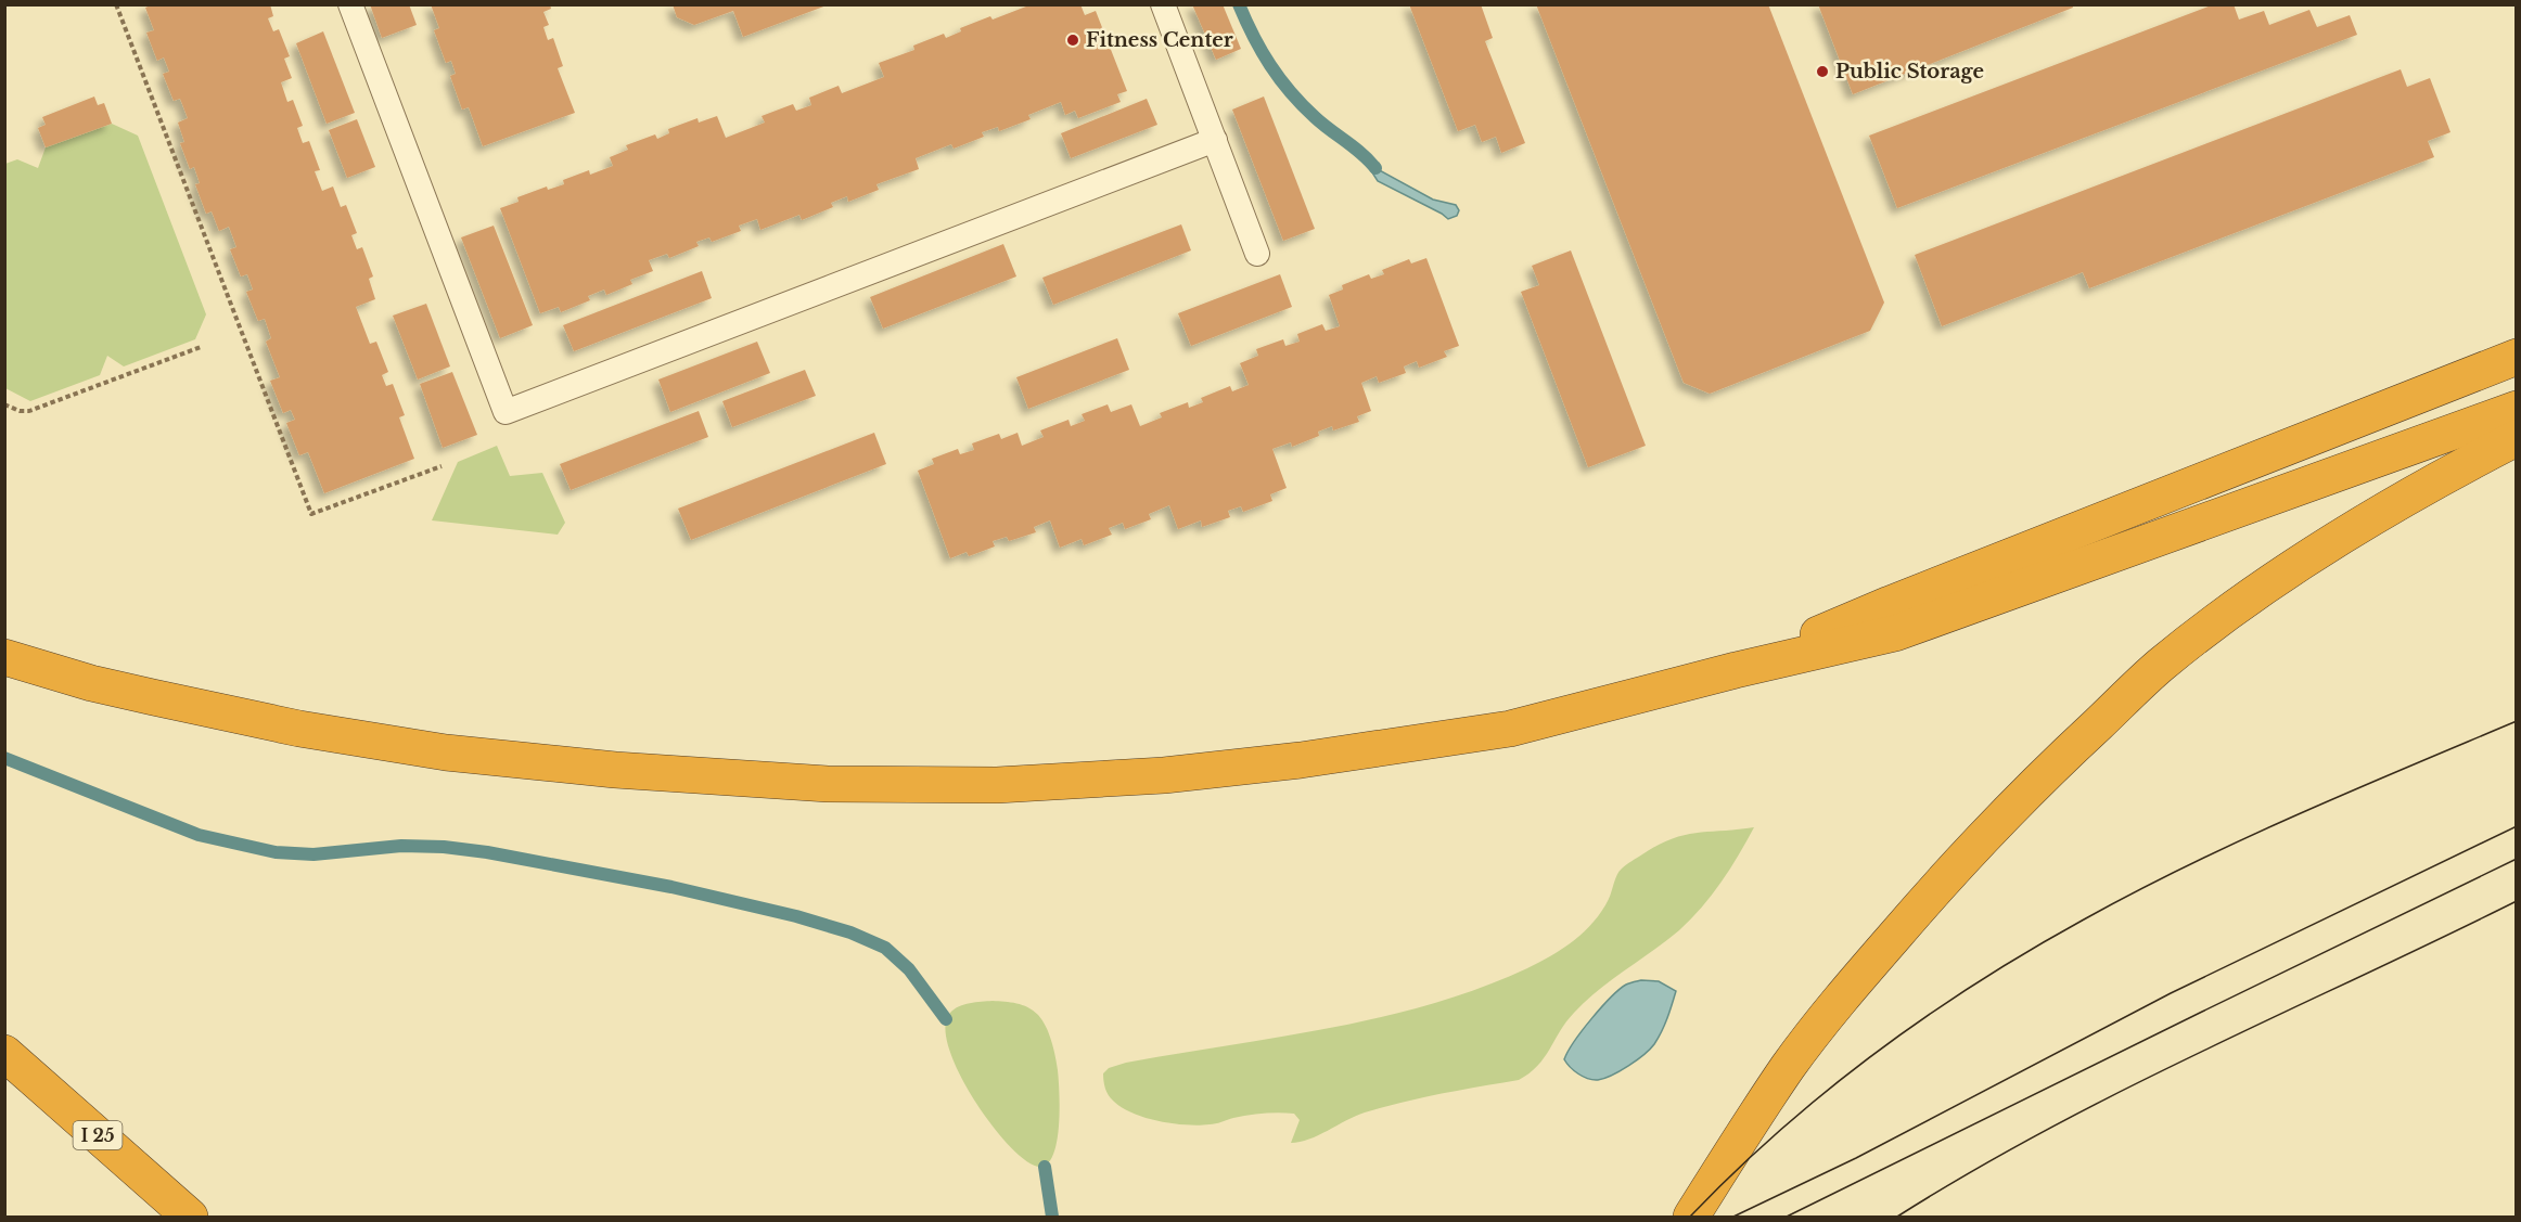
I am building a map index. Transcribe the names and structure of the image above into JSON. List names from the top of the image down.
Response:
{
  "streets": {
    "highway": ["I 25"]
  },
  "places": ["Fitness Center", "Public Storage"]
}
